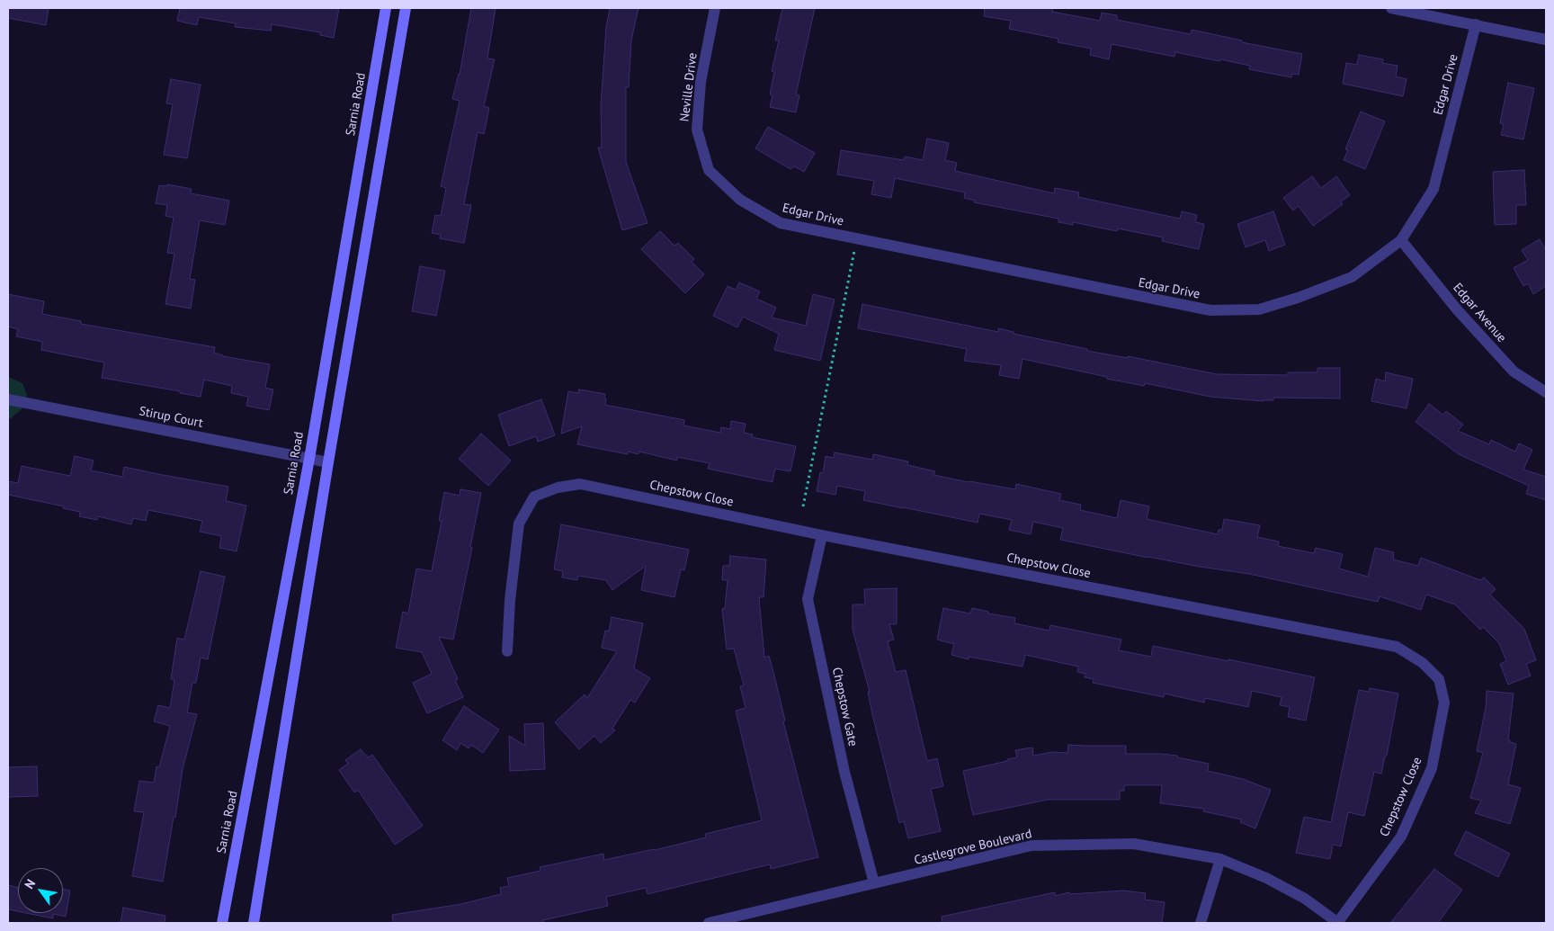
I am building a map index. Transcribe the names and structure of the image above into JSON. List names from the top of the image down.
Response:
{
  "streets": {
    "main road": ["Sarnia Road"],
    "street": [
      "Edgar Drive",
      "Neville Drive",
      "Edgar Avenue",
      "Stirup Court",
      "Chepstow Close",
      "Chepstow Gate",
      "Castlegrove Boulevard"
    ]
  },
  "crossings": [
    ["Edgar Drive", "Neville Drive"],
    ["Edgar Drive", "Edgar Avenue"],
    ["Sarnia Road", "Stirup Court"],
    ["Chepstow Close", "Chepstow Gate"],
    ["Chepstow Close", "Castlegrove Boulevard"],
    ["Chepstow Gate", "Castlegrove Boulevard"]
  ],
  "north": "top left"
}
